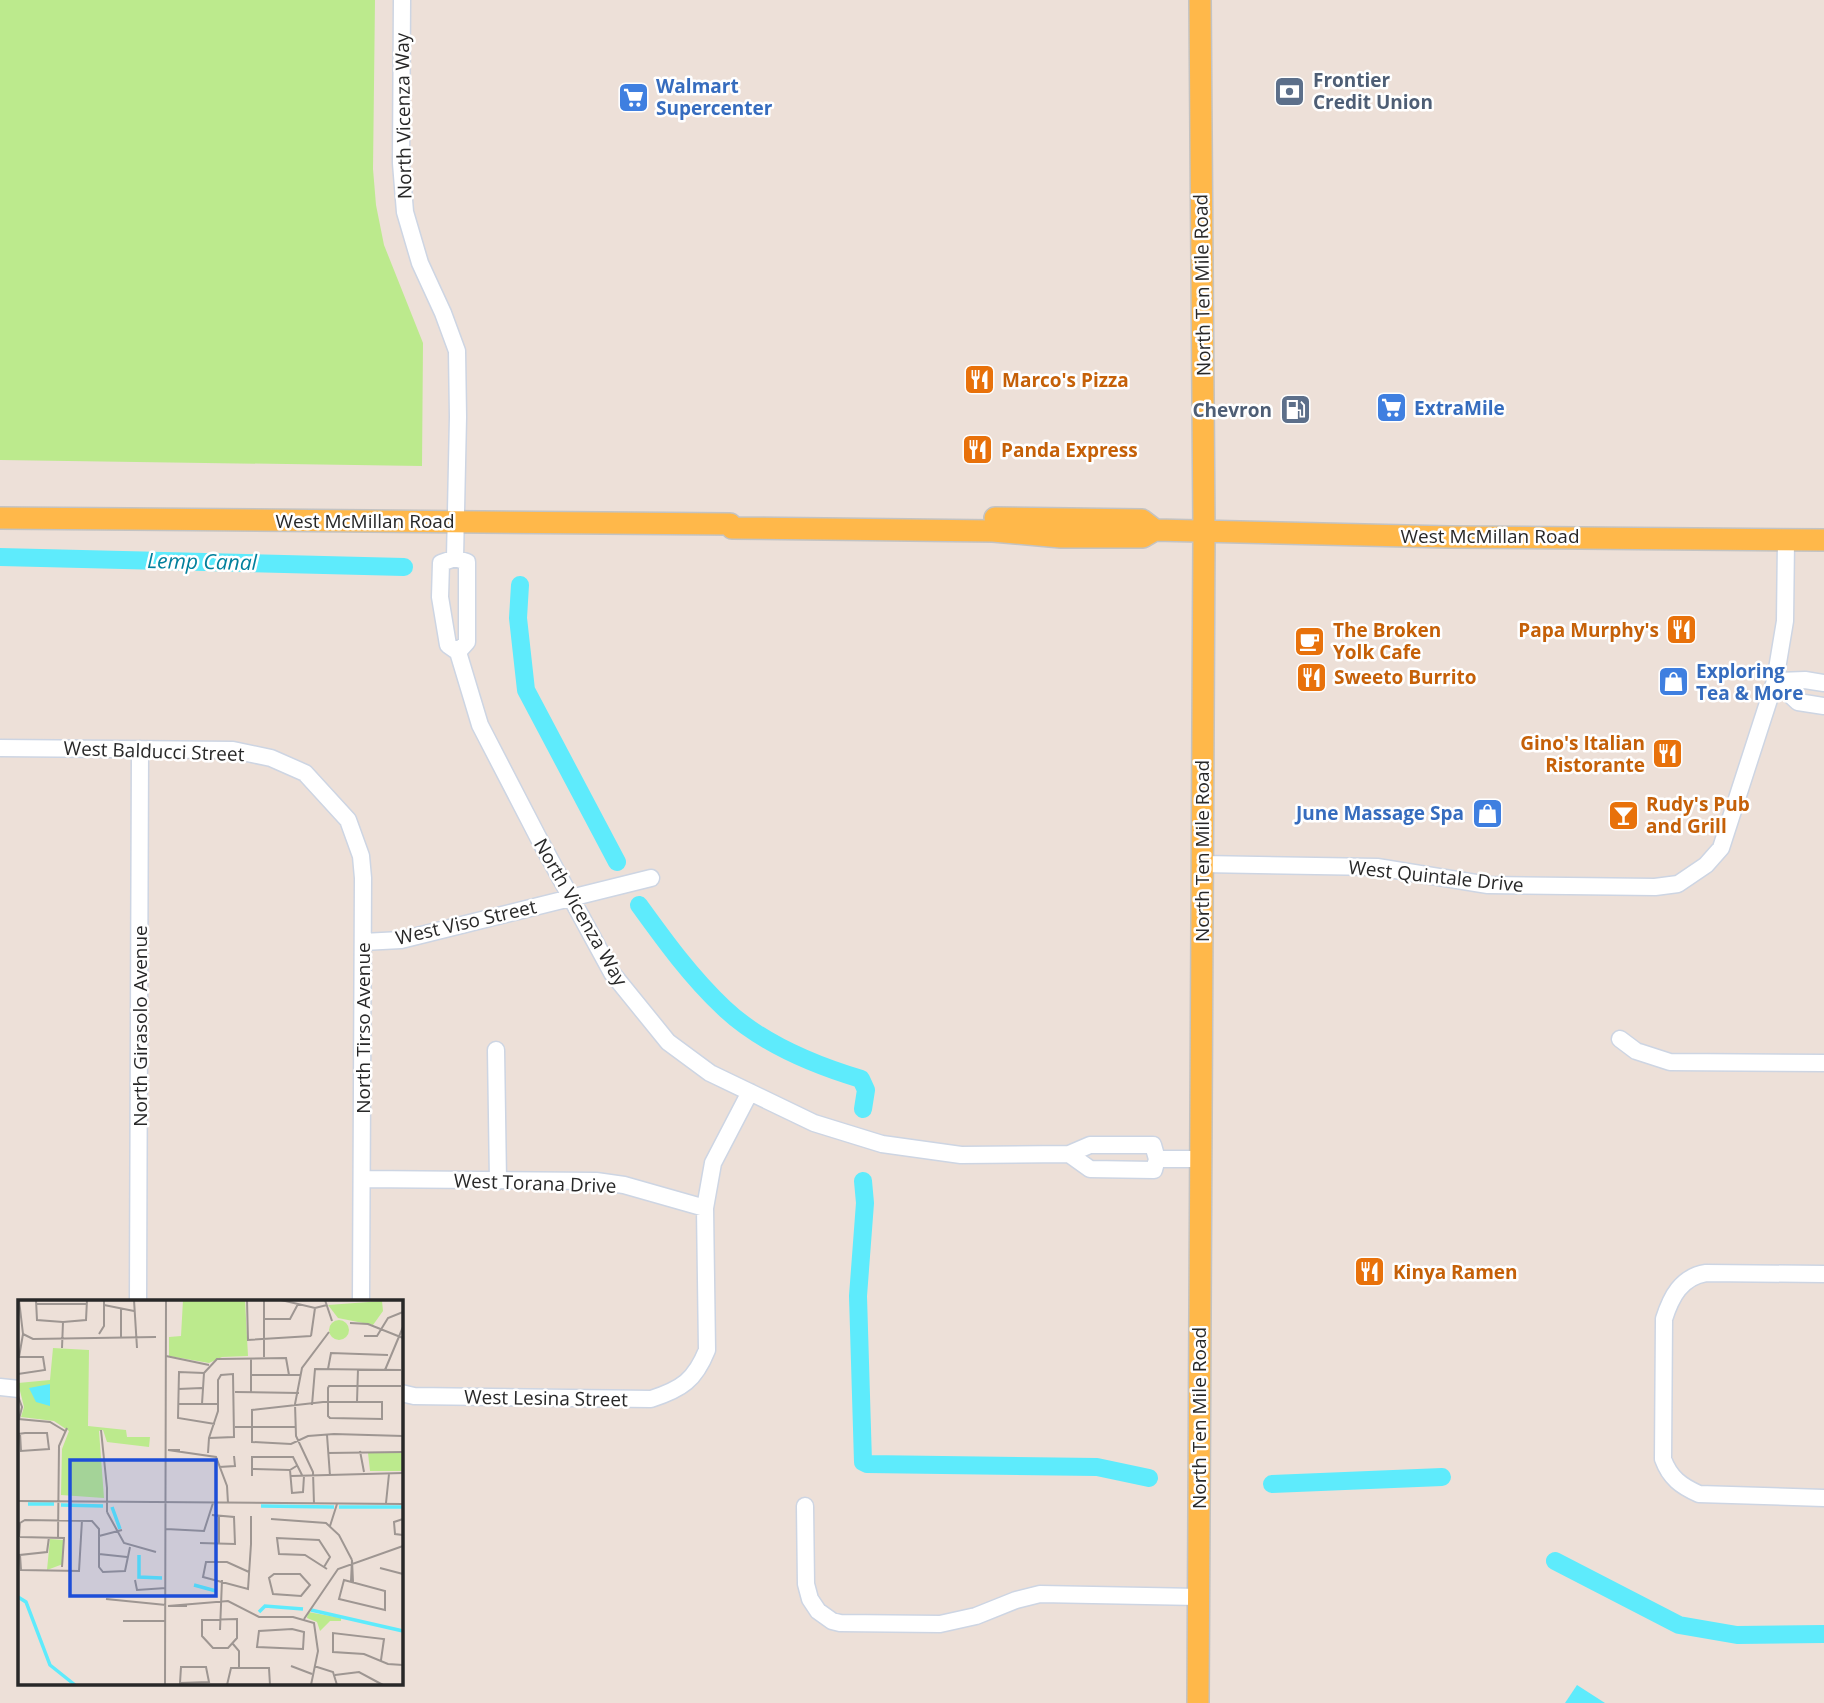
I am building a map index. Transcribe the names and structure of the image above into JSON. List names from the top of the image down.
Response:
{
  "streets": {
    "main road": ["North Ten Mile Road", "West McMillan Road"],
    "street": [
      "North Vicenza Way",
      "West Balducci Street",
      "West Quintale Drive",
      "West Viso Street",
      "North Girasolo Avenue",
      "North Tirso Avenue",
      "West Torana Drive",
      "West Lesina Street"
    ]
  },
  "crossings": [
    ["North Vicenza Way", "North Ten Mile Road"],
    ["North Vicenza Way", "West McMillan Road"],
    ["North Vicenza Way", "West Viso Street"],
    ["North Ten Mile Road", "West McMillan Road"],
    ["North Ten Mile Road", "West Quintale Drive"],
    ["West Balducci Street", "North Girasolo Avenue"],
    ["West Balducci Street", "North Tirso Avenue"],
    ["West Viso Street", "North Tirso Avenue"],
    ["North Tirso Avenue", "West Torana Drive"],
    ["West Torana Drive", "West Lesina Street"]
  ],
  "water": ["Lemp Canal"],
  "places": {
    "bank": ["Frontier Credit Union"],
    "supermarket": ["Walmart Supercenter", "ExtraMile"],
    "restaurant": [
      "Marco's Pizza",
      "Panda Express",
      "Papa Murphy's",
      "Sweeto Burrito",
      "Gino's Italian Ristorante",
      "Kinya Ramen"
    ],
    "fuel station": ["Chevron"],
    "cafe": ["The Broken Yolk Cafe"],
    "shop": ["Exploring Tea & More", "June Massage Spa"],
    "bar": ["Rudy's Pub and Grill"]
  }
}
